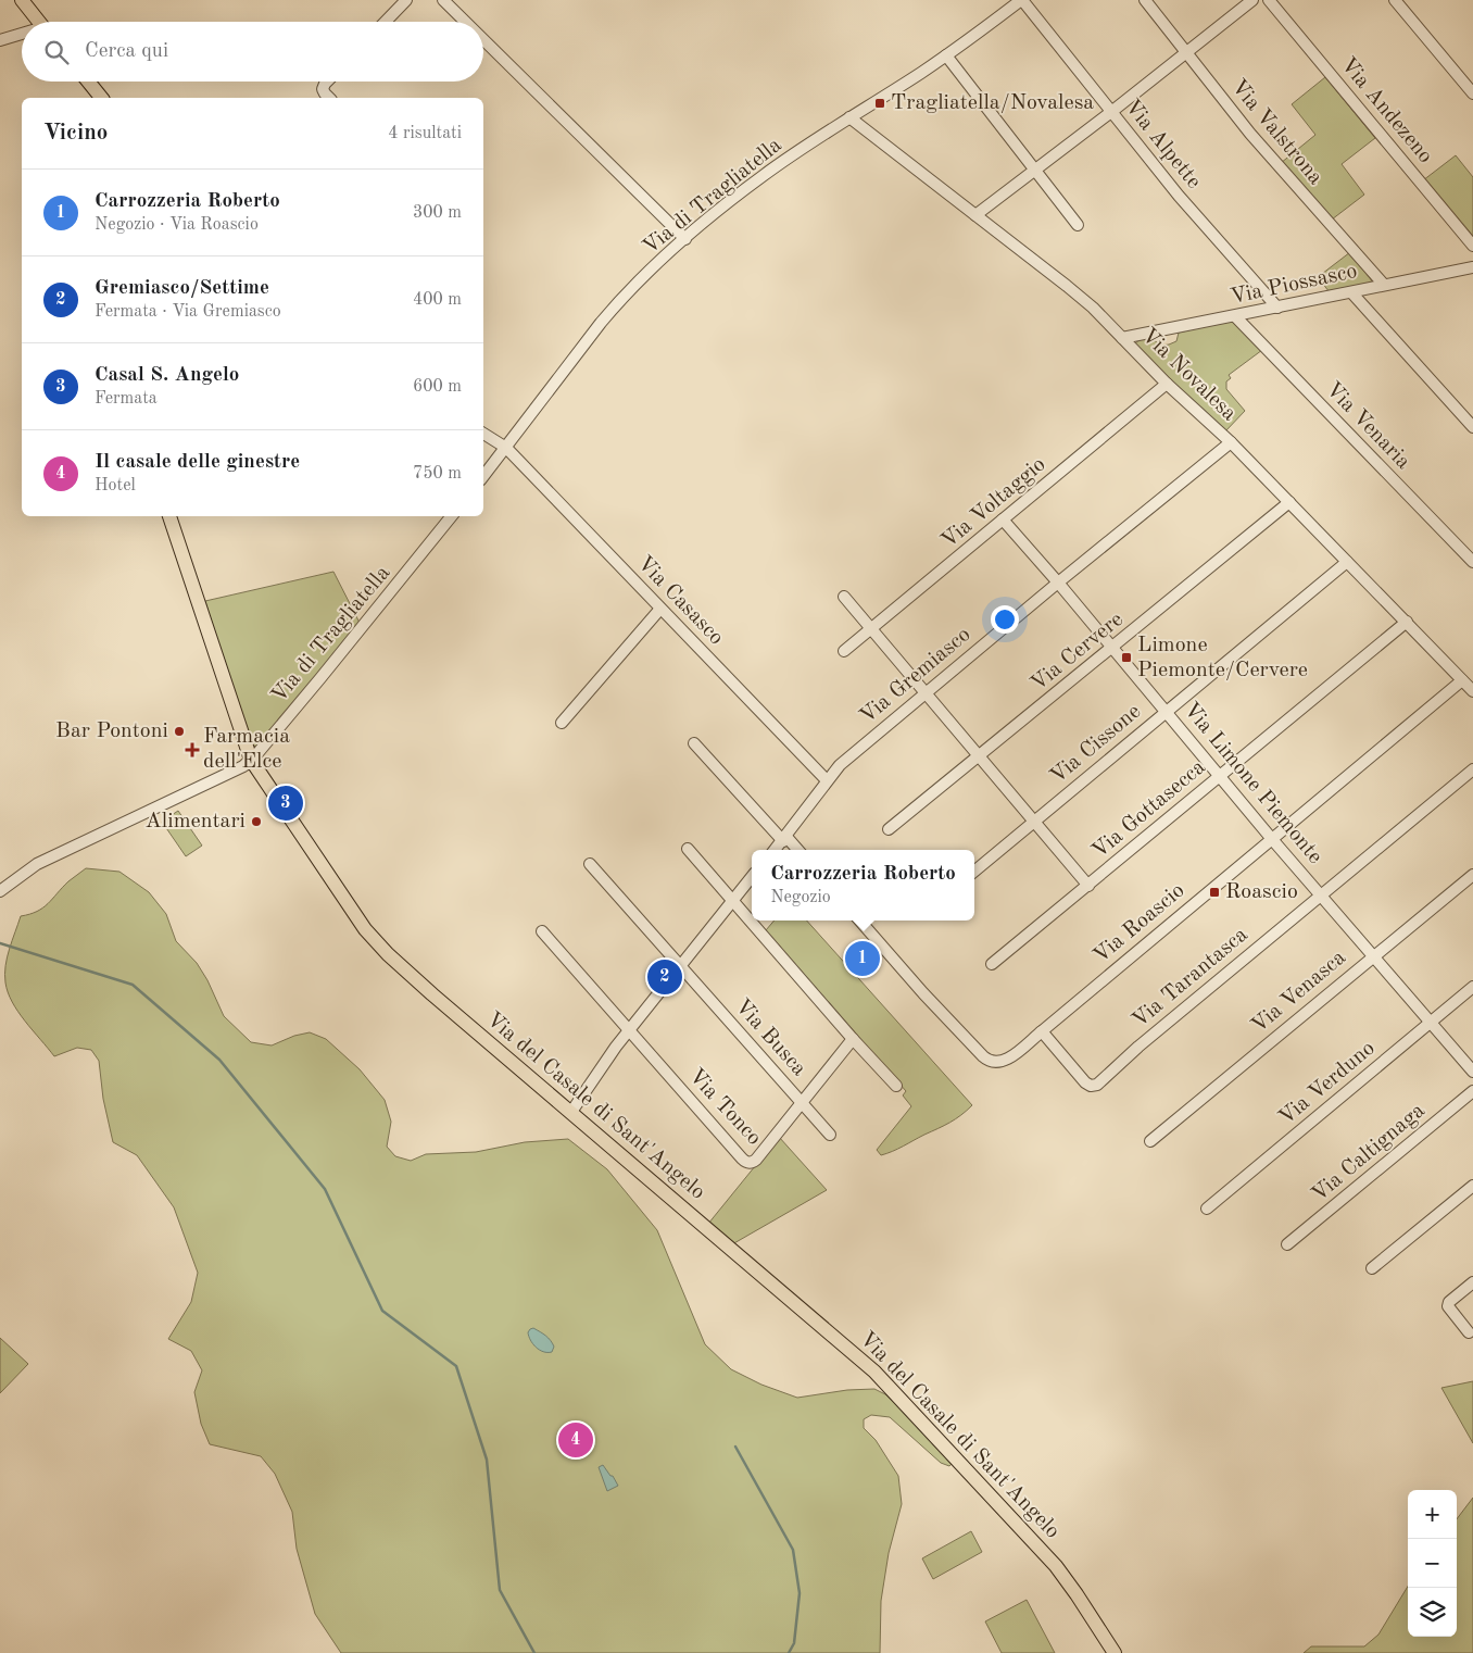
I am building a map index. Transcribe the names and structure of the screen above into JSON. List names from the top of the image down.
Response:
{
  "streets": {
    "main road": ["Via del Casale di Sant'Angelo"],
    "street": [
      "Via Andezeno",
      "Via Valstrona",
      "Via Alpette",
      "Via di Tragliatella",
      "Via Piossasco",
      "Via Novalesa",
      "Via Venaria",
      "Via Voltaggio",
      "Via Casasco",
      "Via Cervere",
      "Via Gremiasco",
      "Via Cissone",
      "Via Limone Piemonte",
      "Via Gottasecca",
      "Via Roascio",
      "Via Tarantasca",
      "Via Venasca",
      "Via Busca",
      "Via Verduno",
      "Via Tonco",
      "Via Caltignaga"
    ]
  },
  "crossings": [
    ["Via Valstrona", "Via Piossasco"],
    ["Via Alpette", "Via di Tragliatella"],
    ["Via Alpette", "Via Piossasco"],
    ["Via di Tragliatella", "Via Novalesa"],
    ["Via di Tragliatella", "Via Casasco"],
    ["Via di Tragliatella", "Via del Casale di Sant'Angelo"],
    ["Via Piossasco", "Via Novalesa"],
    ["Via Piossasco", "Via Venaria"],
    ["Via Novalesa", "Via Voltaggio"],
    ["Via Novalesa", "Via Cervere"],
    ["Via Novalesa", "Via Gremiasco"],
    ["Via Novalesa", "Via Cissone"],
    ["Via Novalesa", "Via Gottasecca"],
    ["Via Novalesa", "Via Roascio"],
    ["Via Voltaggio", "Via Limone Piemonte"],
    ["Via Casasco", "Via Gremiasco"],
    ["Via Cervere", "Via Limone Piemonte"],
    ["Via Gremiasco", "Via Limone Piemonte"],
    ["Via Cissone", "Via Limone Piemonte"],
    ["Via Limone Piemonte", "Via Gottasecca"],
    ["Via Limone Piemonte", "Via Roascio"],
    ["Via Limone Piemonte", "Via Tarantasca"],
    ["Via Limone Piemonte", "Via Venasca"],
    ["Via Limone Piemonte", "Via Verduno"],
    ["Via Roascio", "Via Tarantasca"],
    ["Via Busca", "Via Tonco"]
  ],
  "places": {
    "transit": ["Tragliatella/Novalesa", "Limone Piemonte/Cervere", "Roascio"],
    "other": ["Bar Pontoni", "Alimentari"],
    "health": ["Farmacia dell'Elce"]
  },
  "page": {
    "search": "Cerca qui",
    "heading": ["Vicino", "4 risultati"],
    "list": [
      {
        "mark": "1",
        "name": "Carrozzeria Roberto",
        "note": "Negozio · Via Roascio",
        "value": "300 m"
      },
      {
        "mark": "2",
        "name": "Gremiasco/Settime",
        "note": "Fermata · Via Gremiasco",
        "value": "400 m"
      },
      {
        "mark": "3",
        "name": "Casal S. Angelo",
        "note": "Fermata",
        "value": "600 m"
      },
      {
        "mark": "4",
        "name": "Il casale delle ginestre",
        "note": "Hotel",
        "value": "750 m"
      }
    ],
    "pins": [
      "3",
      "1",
      "2",
      "4"
    ],
    "popup": ["Carrozzeria Roberto", "Negozio"],
    "map_buttons": ["+", "−"]
  }
}
